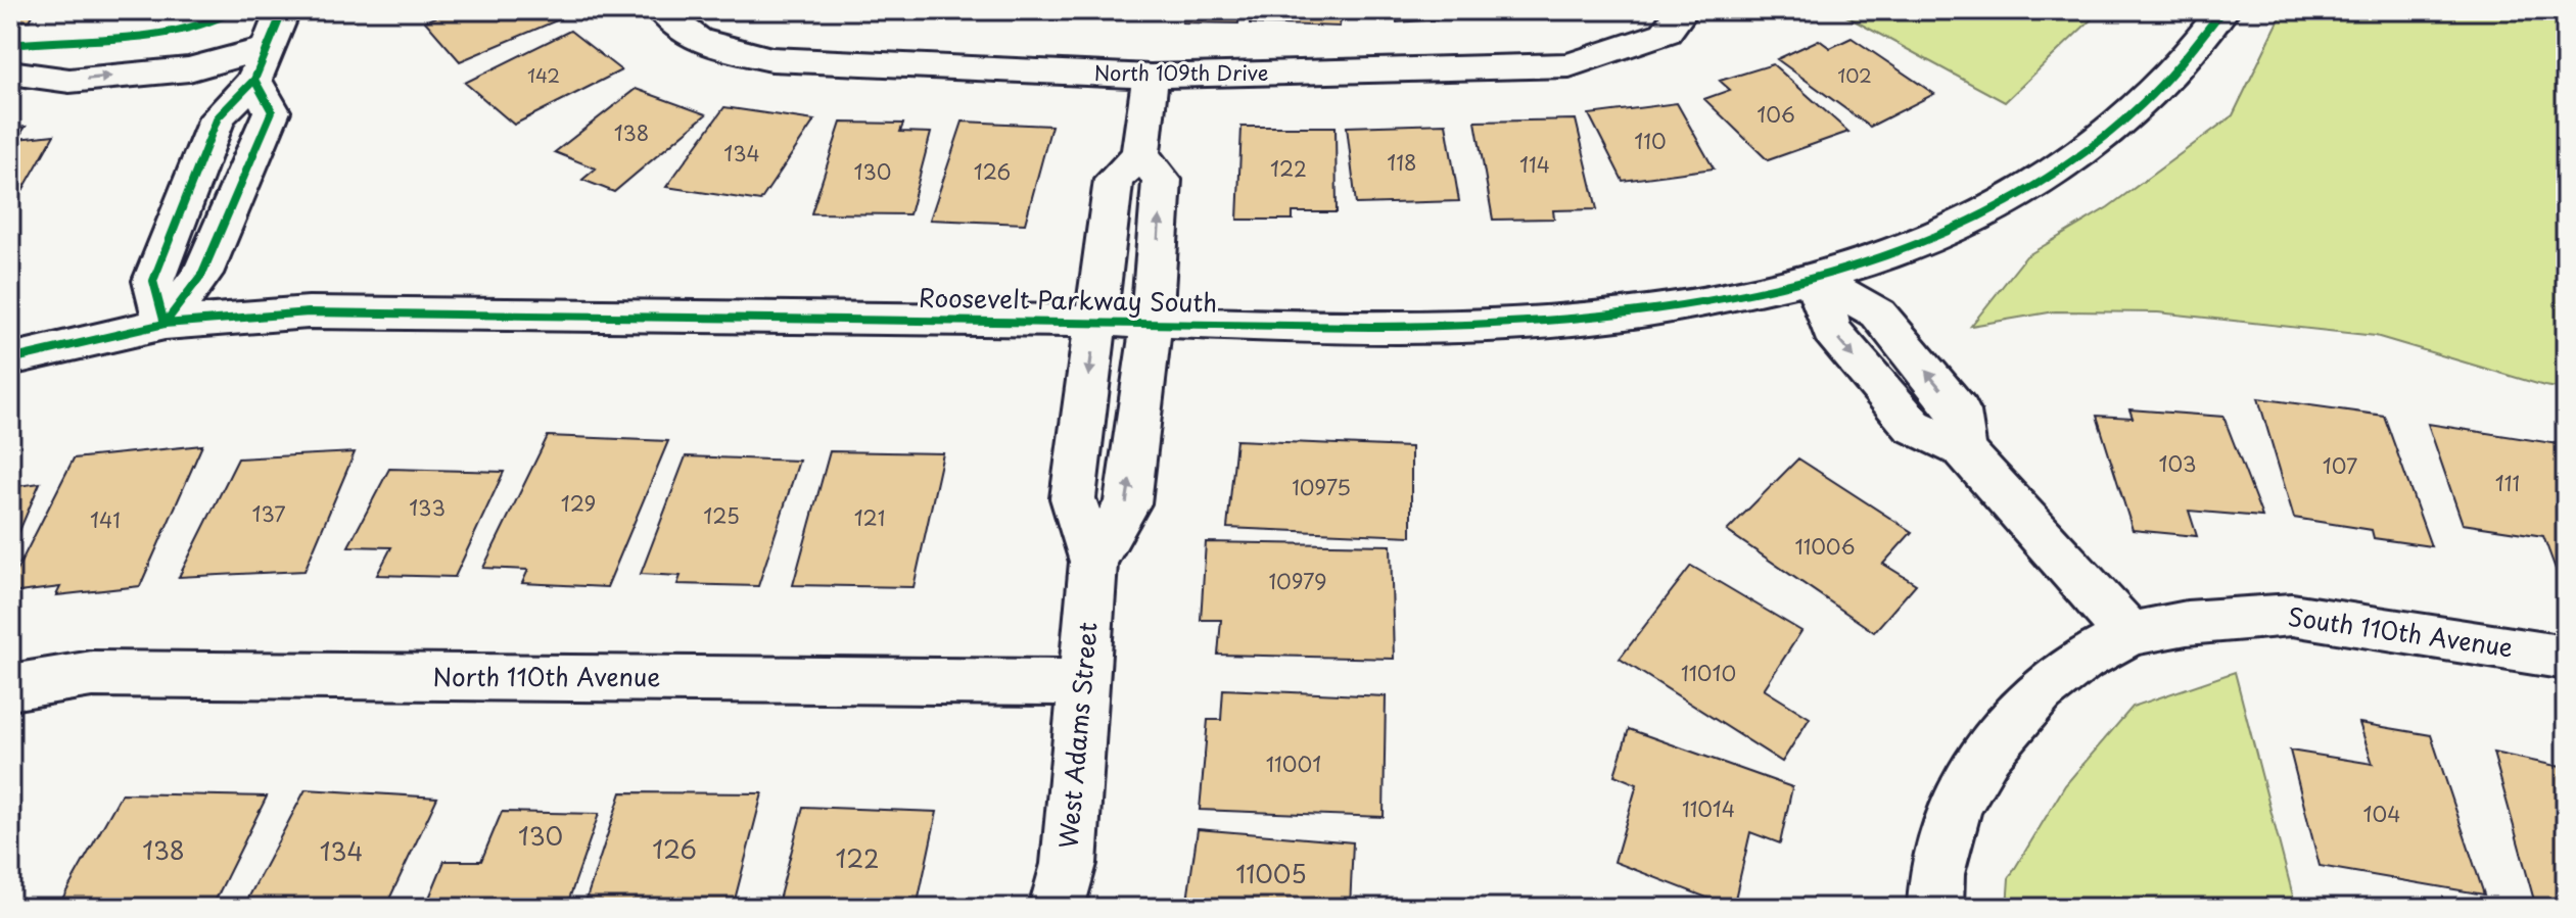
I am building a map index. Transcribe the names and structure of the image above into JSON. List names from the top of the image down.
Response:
{
  "streets": {
    "street": [
      "North 109th Drive",
      "Roosevelt Parkway South",
      "South 110th Avenue",
      "North 110th Avenue",
      "West Adams Street"
    ]
  },
  "crossings": [
    ["Roosevelt Parkway South", "West Adams Street"],
    ["North 110th Avenue", "West Adams Street"]
  ],
  "house_numbers": [
    "142",
    "102",
    "106",
    "138",
    "110",
    "134",
    "118",
    "114",
    "122",
    "130",
    "126",
    "103",
    "107",
    "111",
    "10975",
    "129",
    "133",
    "137",
    "125",
    "121",
    "141",
    "11006",
    "10979",
    "11010",
    "11001",
    "11014",
    "104",
    "130",
    "126",
    "138",
    "134",
    "122",
    "11005"
  ]
}
